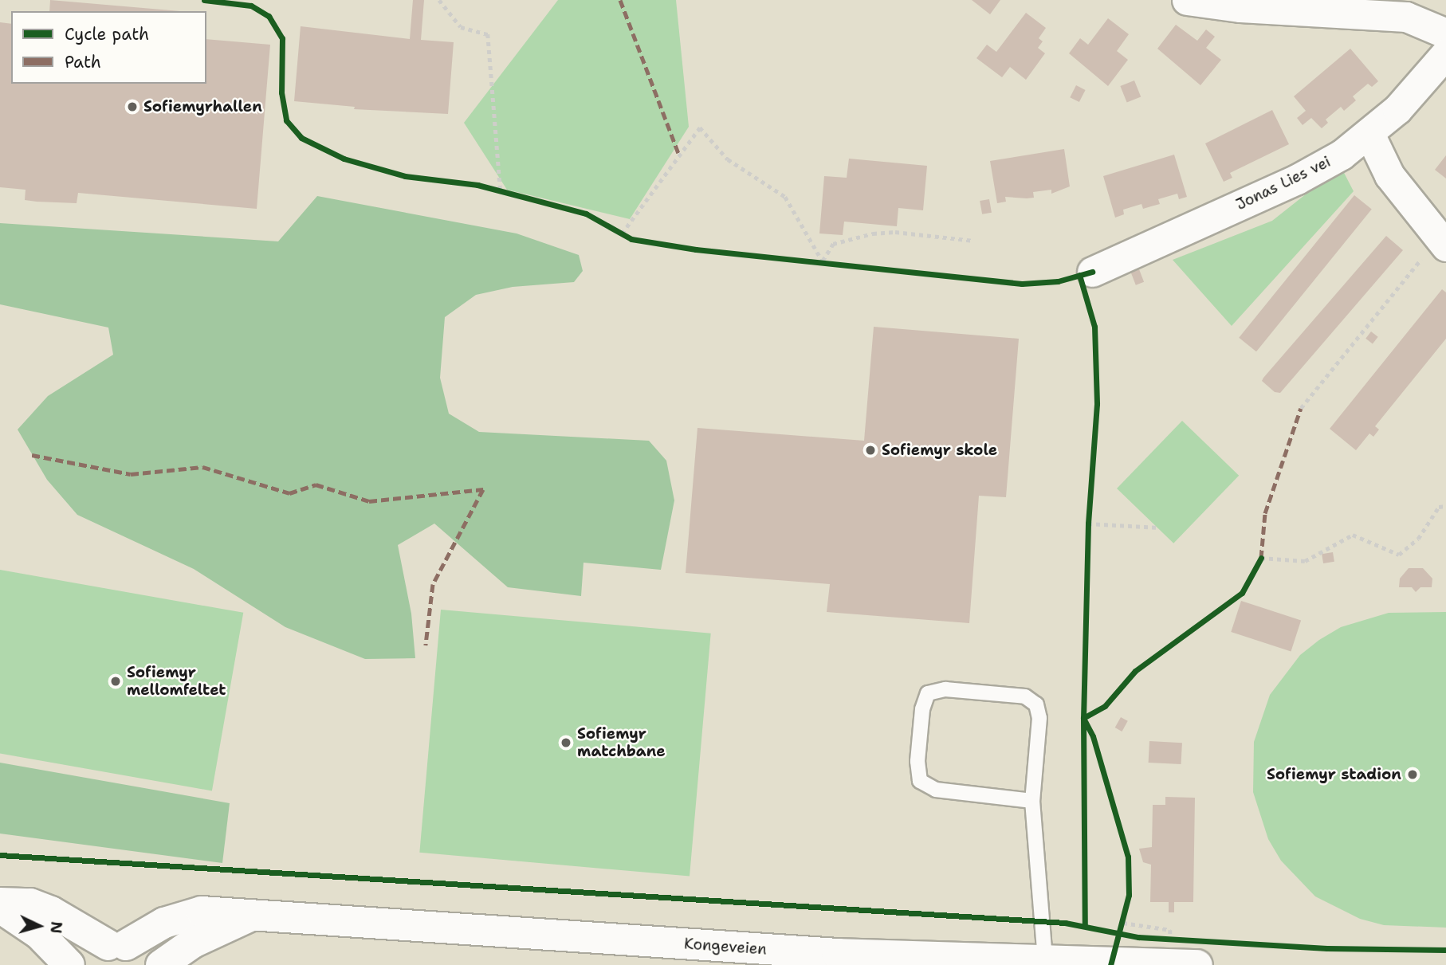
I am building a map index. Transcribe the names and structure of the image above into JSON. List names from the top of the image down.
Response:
{
  "streets": {
    "main road": ["Kongeveien"],
    "street": ["Jonas Lies vei"]
  },
  "places": [
    "Sofiemyrhallen",
    "Sofiemyr skole",
    "Sofiemyr mellomfeltet",
    "Sofiemyr matchbane",
    "Sofiemyr stadion"
  ],
  "legend": ["Cycle path", "Path"],
  "north": "right"
}
